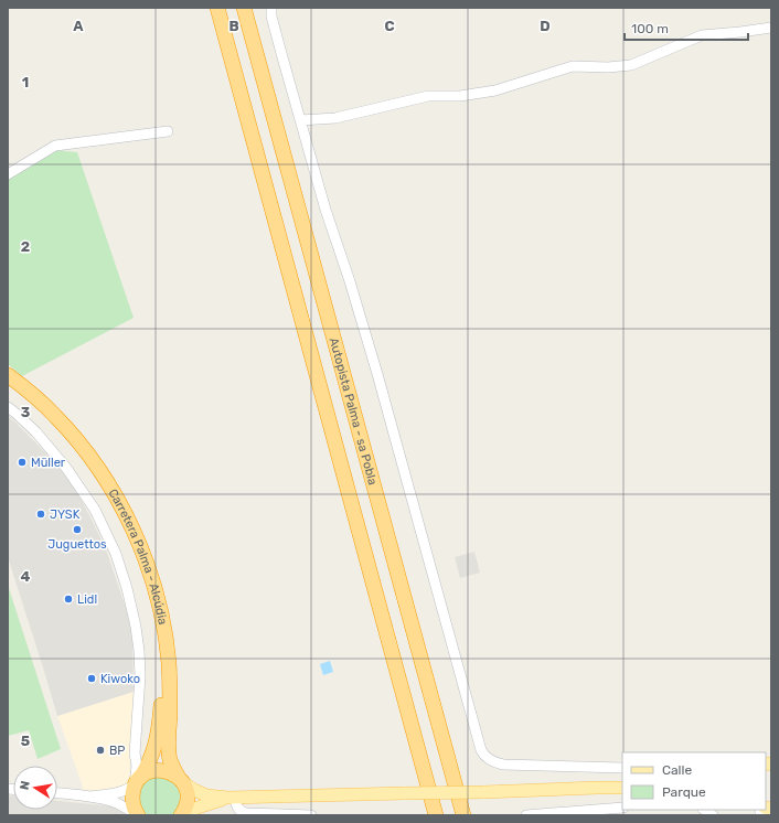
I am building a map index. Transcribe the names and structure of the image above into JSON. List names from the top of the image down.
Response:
{
  "streets": {
    "highway": ["Autopista Palma - sa Pobla", "Carretera Palma - Alcúdia"]
  },
  "places": [
    "Müller",
    "JYSK",
    "Juguettos",
    "Lidl",
    "Kiwoko",
    "BP"
  ],
  "legend": ["Calle", "Parque"],
  "scale_bar": "100 m",
  "north": "left",
  "grid": {
    "columns": [
      "A",
      "B",
      "C",
      "D"
    ],
    "rows": [
      "1",
      "2",
      "3",
      "4",
      "5"
    ]
  }
}
